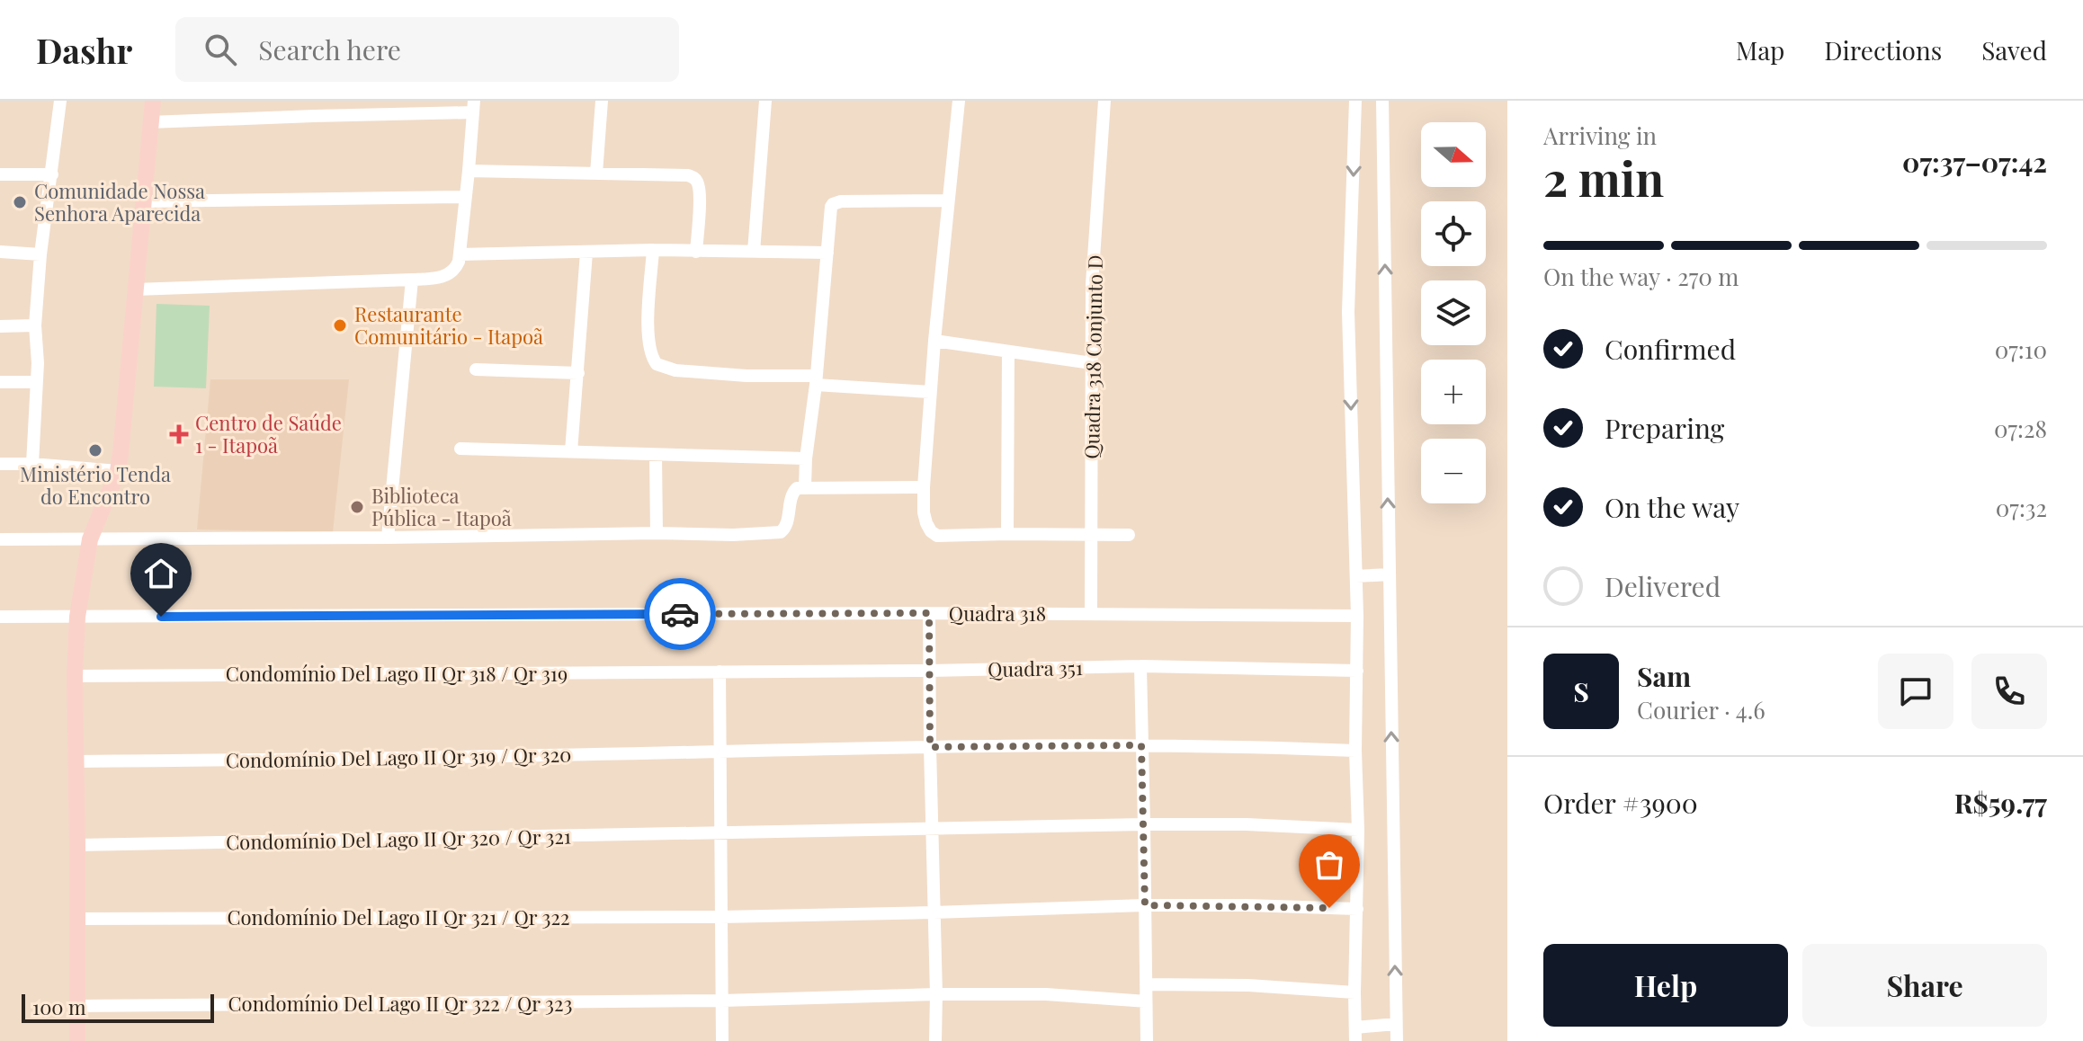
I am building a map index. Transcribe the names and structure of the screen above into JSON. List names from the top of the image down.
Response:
{
  "streets": {
    "street": [
      "Quadra 318 Conjunto D",
      "Quadra 318",
      "Quadra 351",
      "Condomínio Del Lago II Qr 318 / Qr 319",
      "Condomínio Del Lago II Qr 319 / Qr 320",
      "Condomínio Del Lago II Qr 320 / Qr 321",
      "Condomínio Del Lago II Qr 321 / Qr 322",
      "Condomínio Del Lago II Qr 322 / Qr 323"
    ]
  },
  "crossings": [
    ["Quadra 318 Conjunto D", "Quadra 318"],
    ["Quadra 351", "Condomínio Del Lago II Qr 318 / Qr 319"]
  ],
  "places": {
    "other": [
      "Comunidade Nossa Senhora Aparecida",
      "Restaurante Comunitário - Itapoã",
      "Ministério Tenda do Encontro",
      "Biblioteca Pública - Itapoã"
    ],
    "health": ["Centro de Saúde 1 - Itapoã"]
  },
  "scale_bar": "100 m",
  "north": "right",
  "page": {
    "header": "Dashr",
    "search": "Search here",
    "nav": ["Map", "Directions", "Saved"],
    "heading": ["2 min", "Arriving in", "07:37–07:42"],
    "panel": [
      "Sam",
      "Courier · 4.6",
      "Order #3900",
      "R$59.77"
    ],
    "map_buttons": ["+", "−"],
    "bar": "On the way · 270 m",
    "list": [
      ["Confirmed", "07:10"],
      ["Preparing", "07:28"],
      ["On the way", "07:32"],
      "Delivered"
    ],
    "round": "S",
    "buttons": ["Help", "Share"],
    "scale": "100 m"
  }
}
